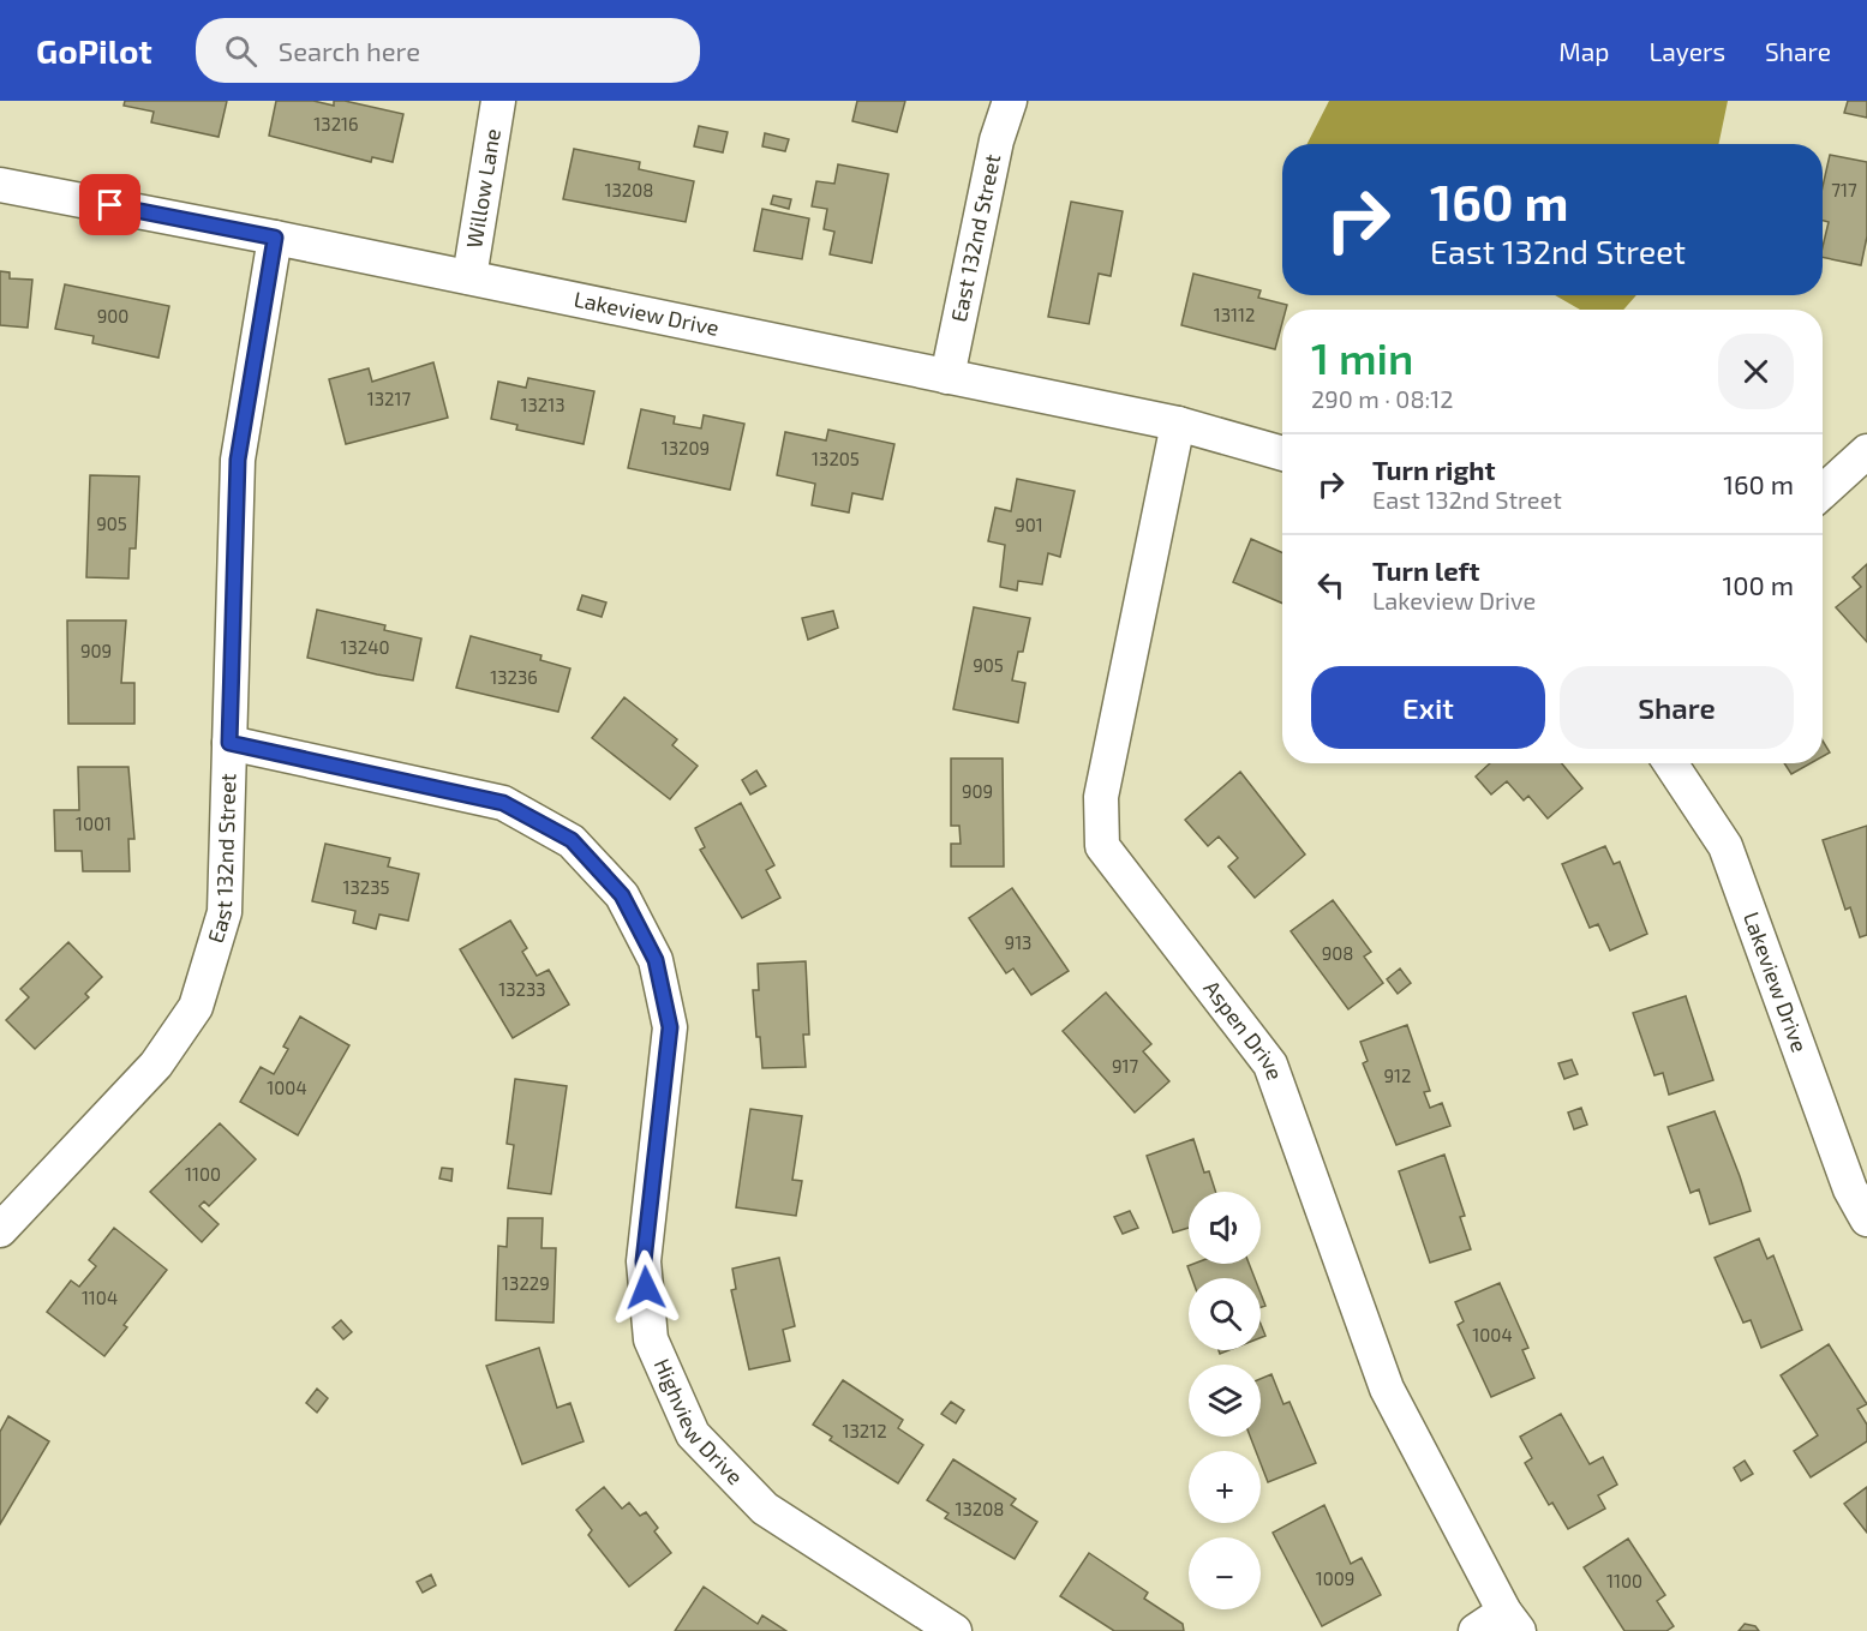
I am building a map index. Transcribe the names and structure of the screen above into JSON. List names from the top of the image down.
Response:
{
  "streets": {
    "street": [
      "Willow Lane",
      "East 132nd Street",
      "Lakeview Drive",
      "Aspen Drive",
      "Highview Drive"
    ]
  },
  "crossings": [
    ["Willow Lane", "Lakeview Drive"],
    ["East 132nd Street", "Lakeview Drive"],
    ["East 132nd Street", "Highview Drive"],
    ["Lakeview Drive", "Aspen Drive"]
  ],
  "house_numbers": [
    "13216",
    "13208",
    "717",
    "13112",
    "900",
    "13217",
    "13213",
    "13209",
    "13205",
    "905",
    "901",
    "13240",
    "909",
    "905",
    "13236",
    "909",
    "1001",
    "13235",
    "913",
    "908",
    "13233",
    "917",
    "912",
    "1004",
    "1100",
    "13229",
    "1104",
    "1004",
    "13212",
    "13208",
    "1009",
    "1100"
  ],
  "page": {
    "header": "GoPilot",
    "search": "Search here",
    "nav": ["Map", "Layers", "Share"],
    "turn": ["160 m", "East 132nd Street"],
    "heading": ["1 min", "290 m · 08:12"],
    "list": [
      {
        "name": "Turn right",
        "note": "East 132nd Street",
        "value": "160 m"
      },
      {
        "name": "Turn left",
        "note": "Lakeview Drive",
        "value": "100 m"
      }
    ],
    "buttons": ["Exit", "Share"],
    "map_buttons": ["+", "−"]
  }
}
